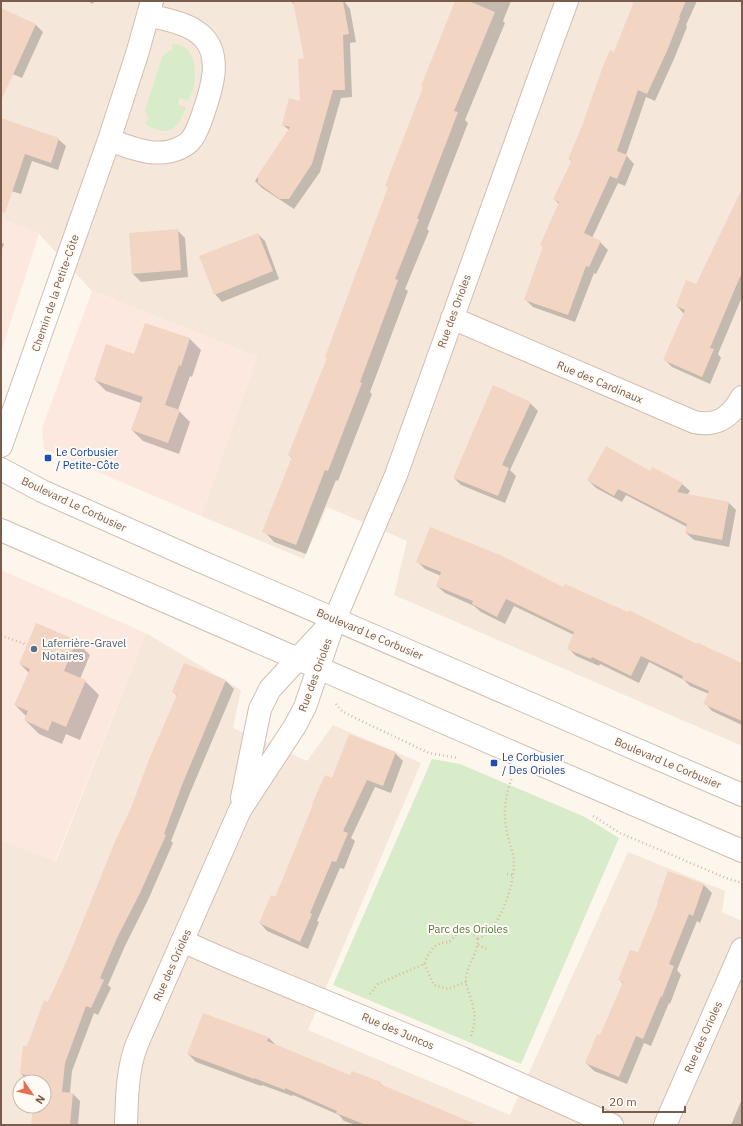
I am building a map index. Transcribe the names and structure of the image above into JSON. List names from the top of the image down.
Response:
{
  "streets": {
    "street": [
      "Chemin de la Petite-Côte",
      "Rue des Orioles",
      "Rue des Cardinaux",
      "Boulevard Le Corbusier",
      "Rue des Juncos"
    ]
  },
  "crossings": [
    ["Rue des Orioles", "Rue des Cardinaux"],
    ["Rue des Orioles", "Boulevard Le Corbusier"],
    ["Rue des Orioles", "Rue des Juncos"]
  ],
  "parks": ["Parc des Orioles"],
  "places": {
    "transit": ["Le Corbusier / Petite-Côte", "Le Corbusier / Des Orioles"],
    "other": ["Laferrière-Gravel Notaires"]
  },
  "scale_bar": "20 m",
  "north": "bottom right"
}
